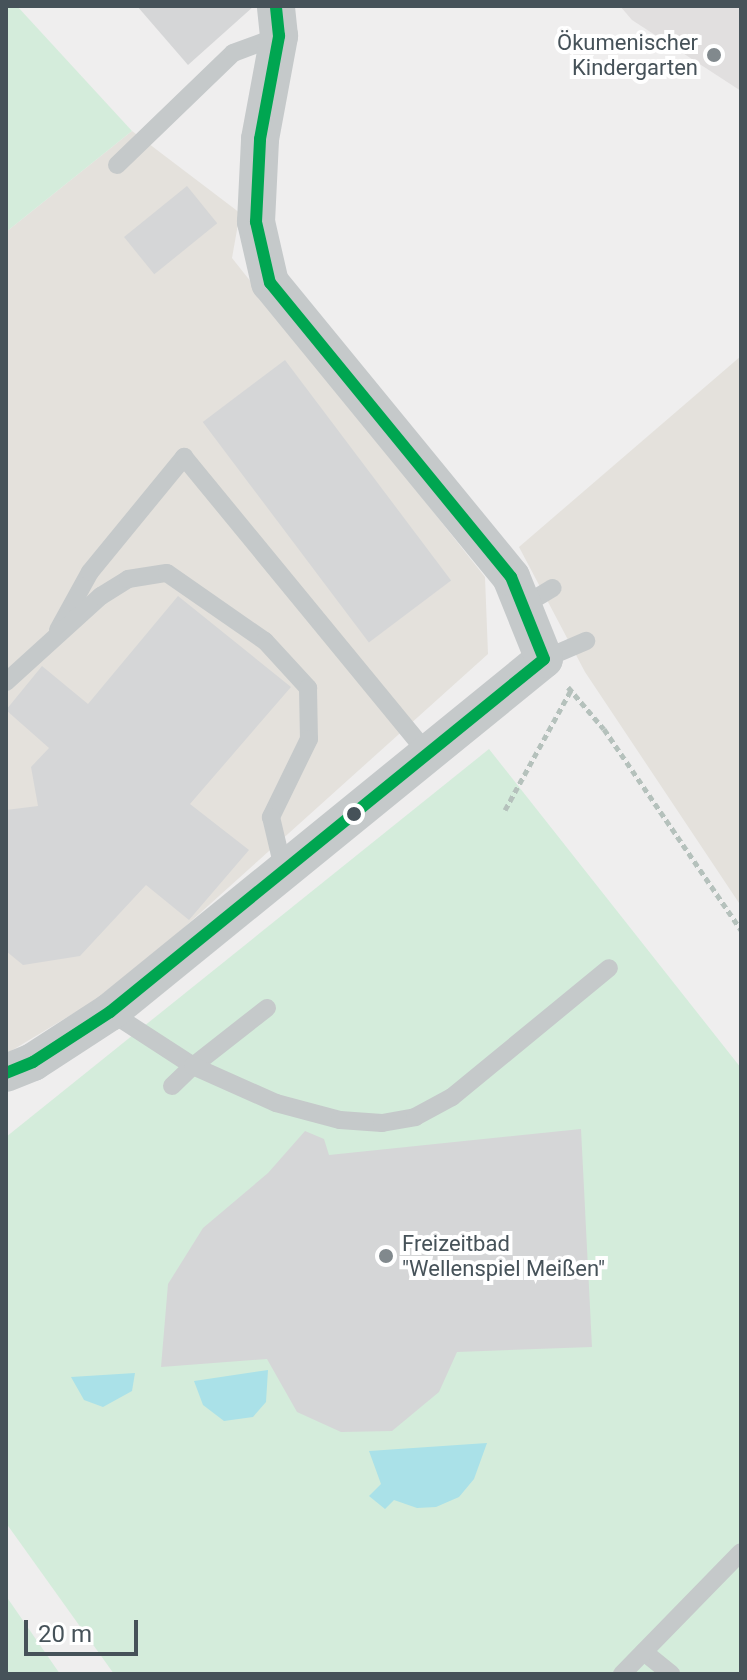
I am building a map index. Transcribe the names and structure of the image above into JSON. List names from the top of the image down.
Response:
{
  "places": ["Ökumenischer Kindergarten", "Freizeitbad \"Wellenspiel Meißen\""],
  "scale_bar": "20 m"
}
